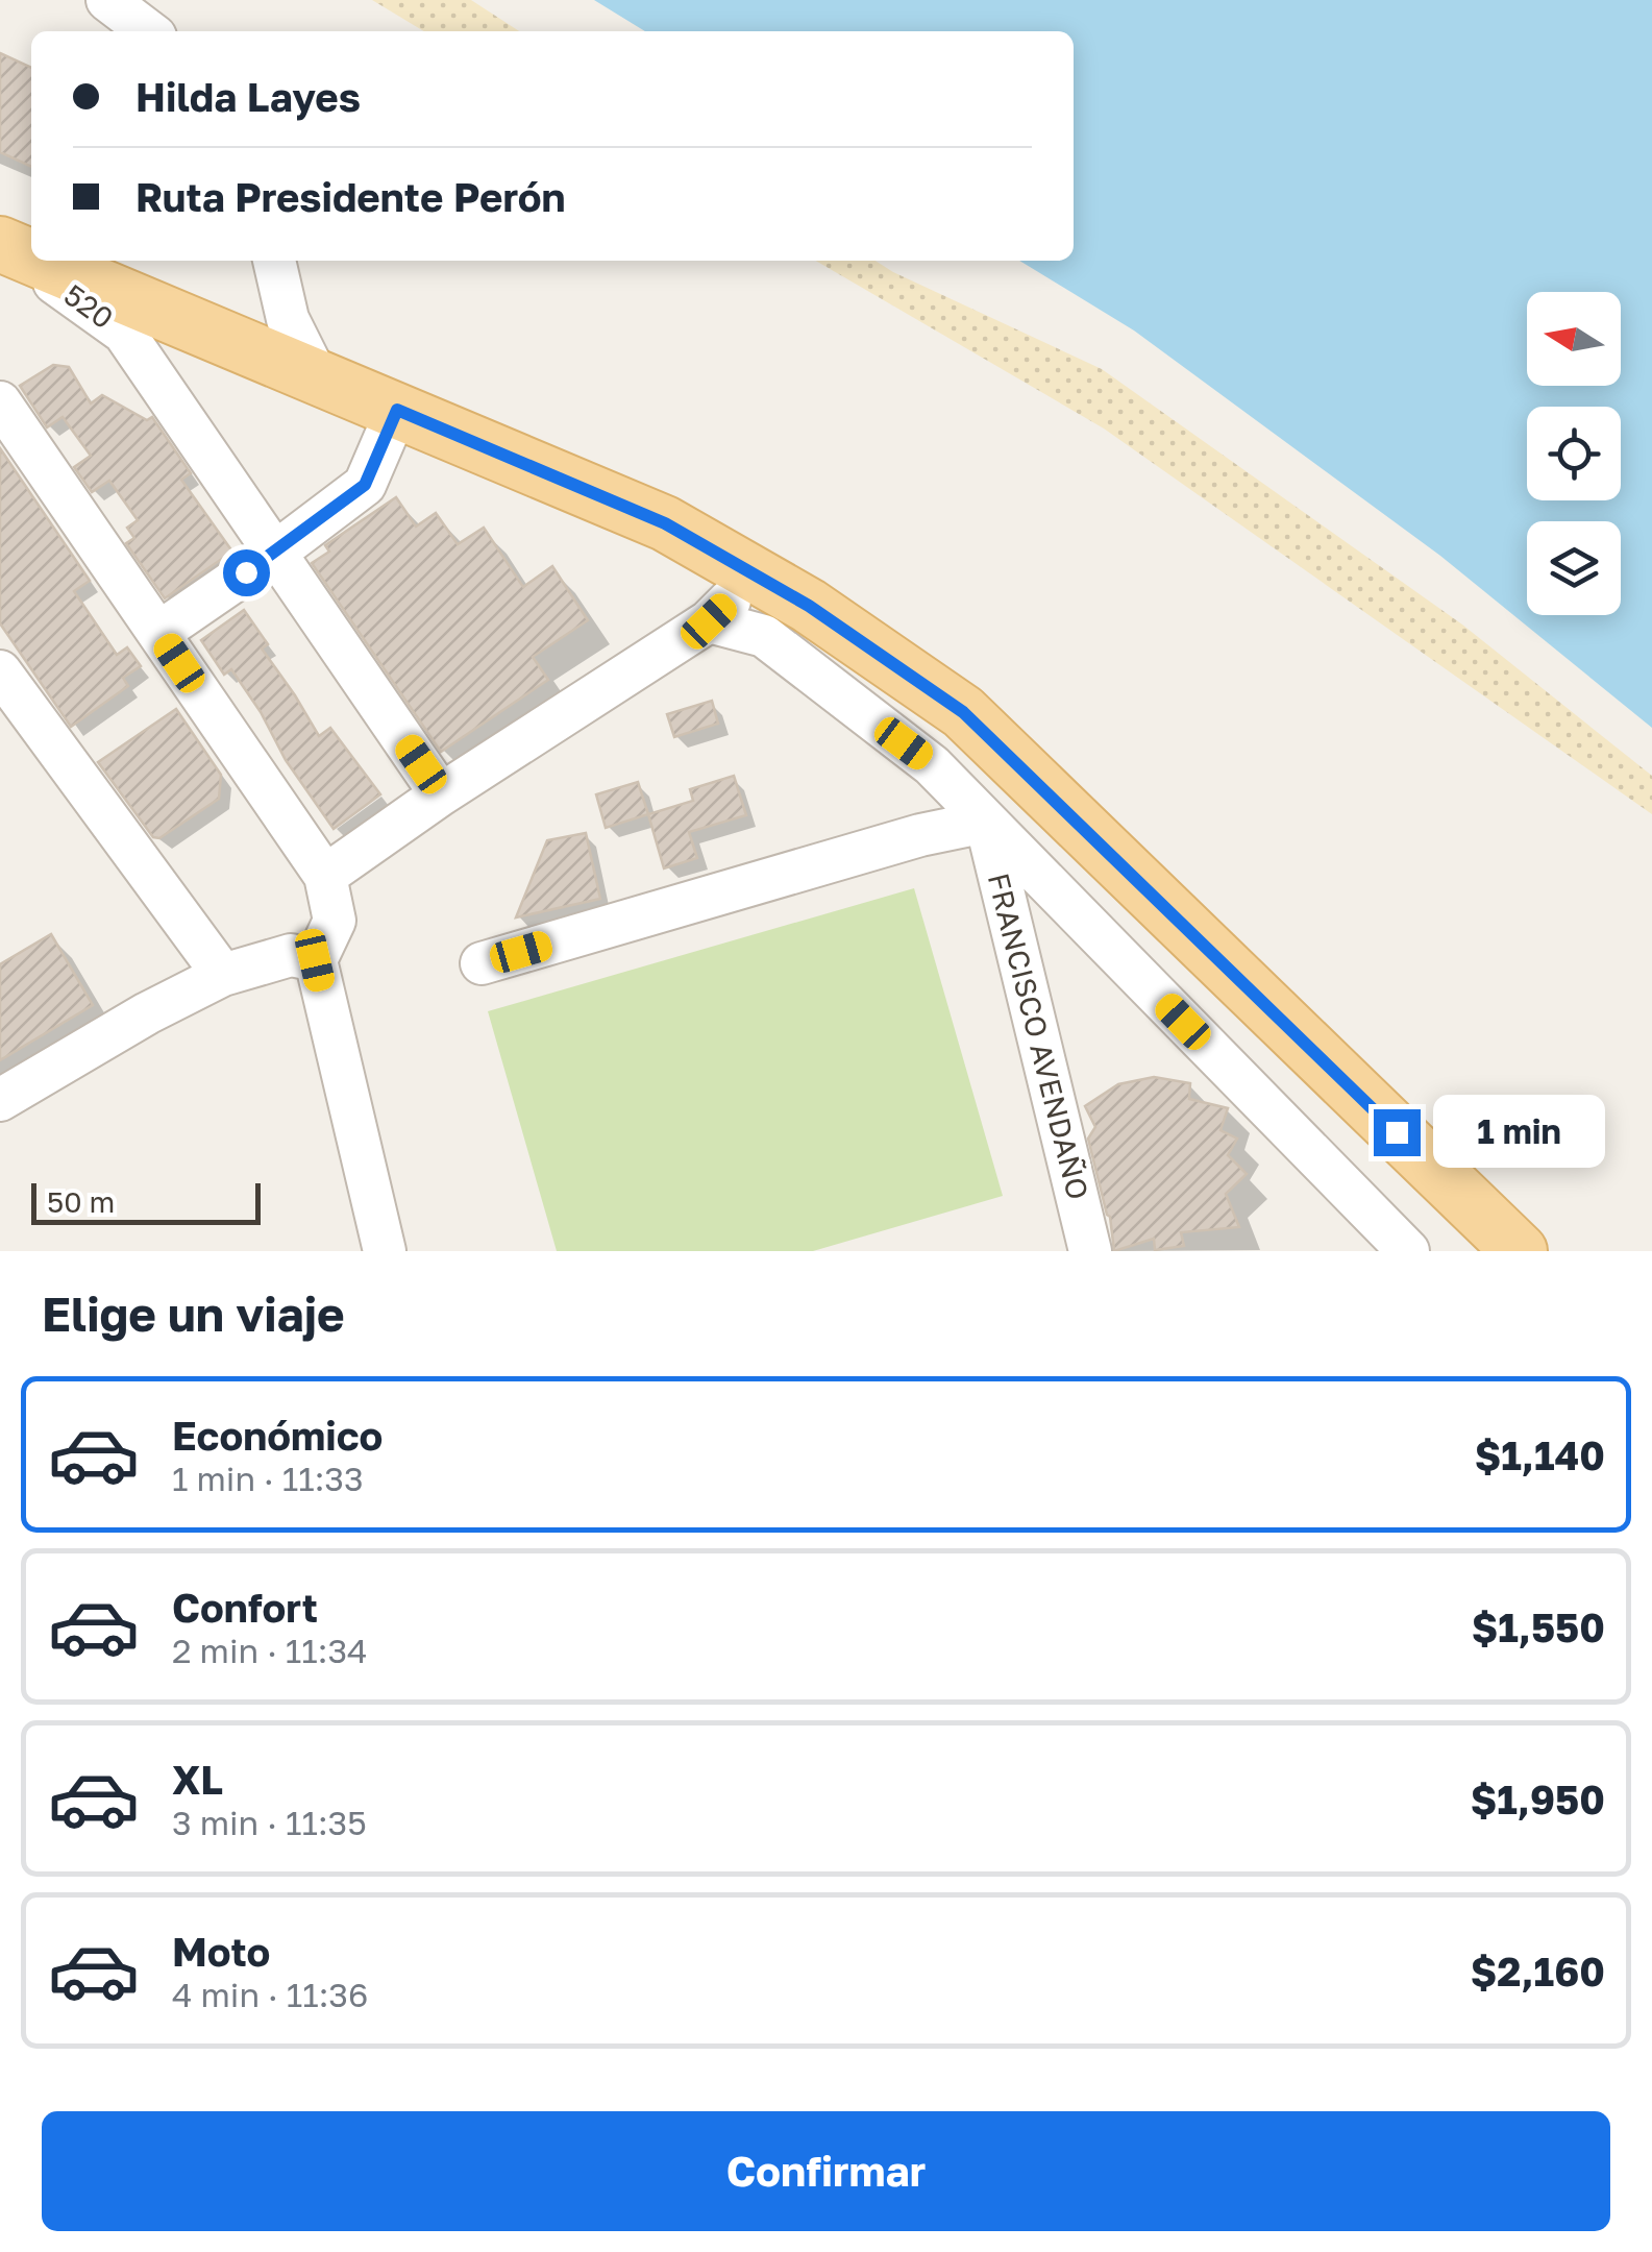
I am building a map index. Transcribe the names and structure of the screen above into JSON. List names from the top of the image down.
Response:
{
  "streets": {
    "street": ["520", "FRANCISCO AVENDAÑO"]
  },
  "scale_bar": "50 m",
  "north": "left",
  "page": {
    "banner": ["Hilda Layes", "Ruta Presidente Perón"],
    "bubble": "1 min",
    "scale": "50 m",
    "heading": "Elige un viaje",
    "list": [
      {
        "name": "Económico",
        "note": "1 min · 11:33",
        "value": "$1,140"
      },
      {
        "name": "Confort",
        "note": "2 min · 11:34",
        "value": "$1,550"
      },
      {
        "name": "XL",
        "note": "3 min · 11:35",
        "value": "$1,950"
      },
      {
        "name": "Moto",
        "note": "4 min · 11:36",
        "value": "$2,160"
      }
    ],
    "buttons": "Confirmar"
  }
}
